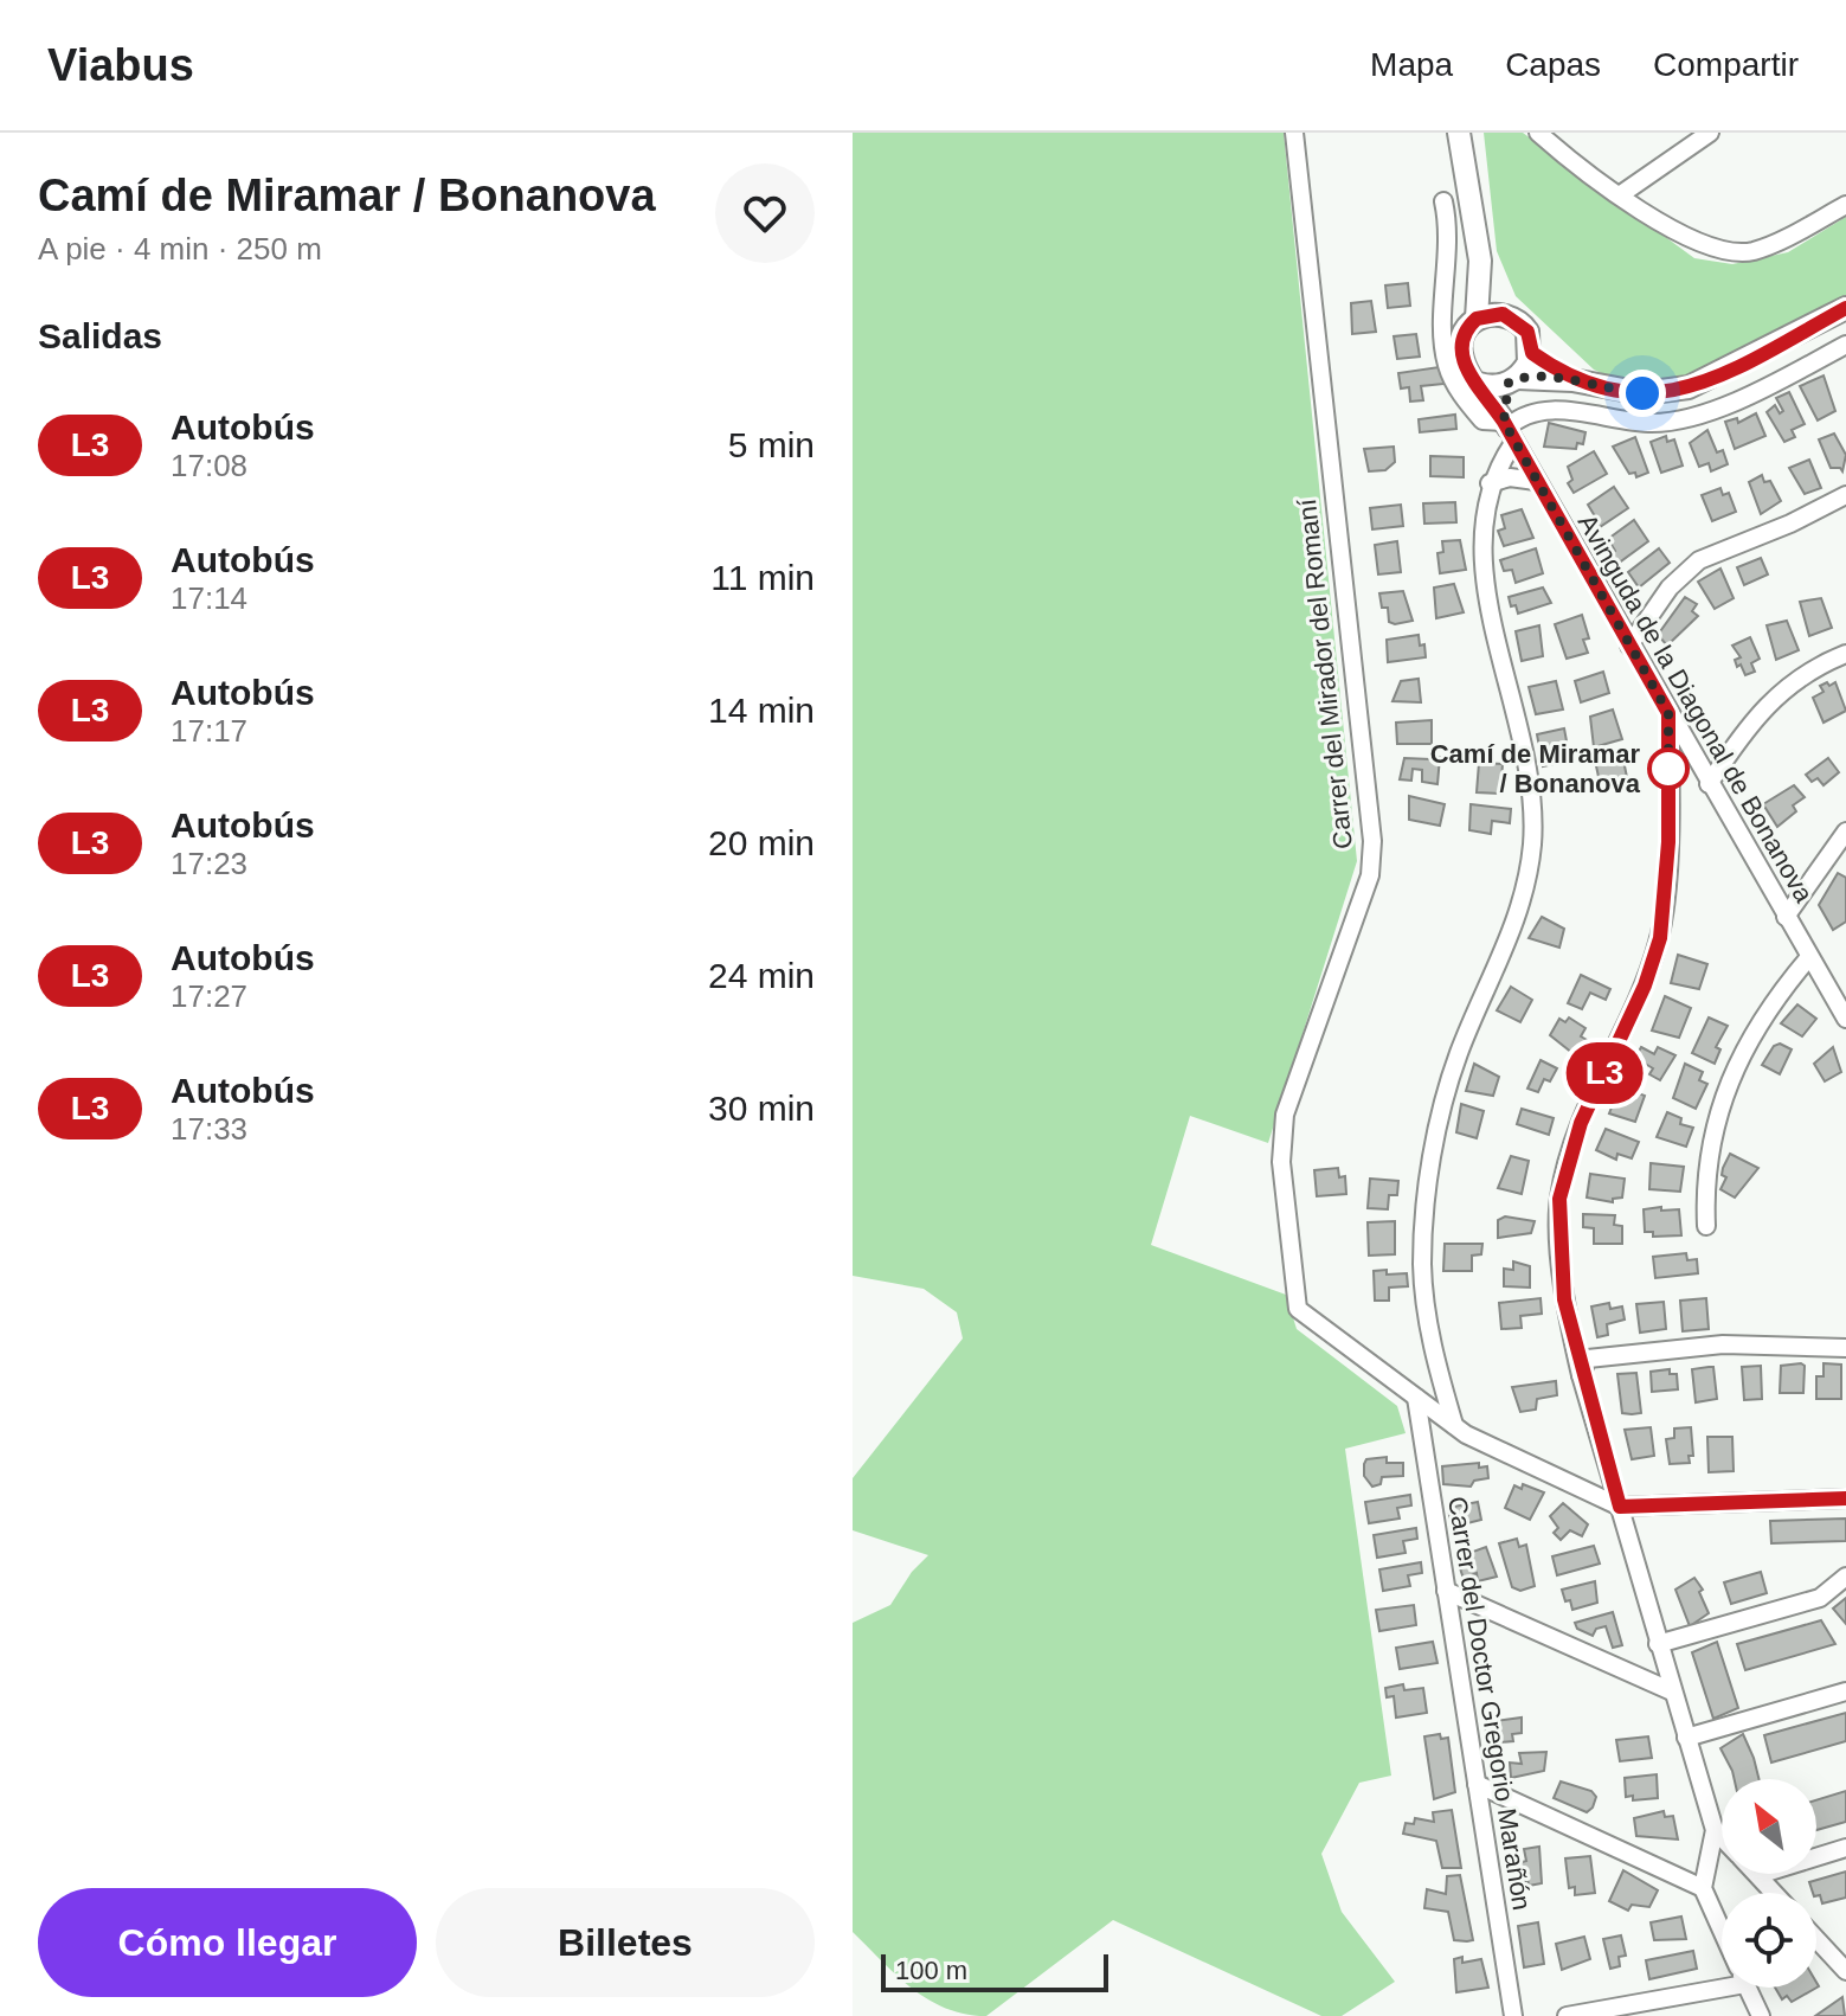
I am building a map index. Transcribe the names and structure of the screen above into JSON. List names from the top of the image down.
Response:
{
  "streets": {
    "street": ["Carrer del Mirador del Romaní", "Avinguda de la Diagonal de Bonanova", "Carrer del Doctor Gregorio Marañón"]
  },
  "crossings": [
    ["Carrer del Mirador del Romaní", "Carrer del Doctor Gregorio Marañón"]
  ],
  "places": ["Camí de Miramar / Bonanova"],
  "lines": ["bus line L3"],
  "scale_bar": "100 m",
  "north": "top left",
  "page": {
    "header": "Viabus",
    "nav": ["Mapa", "Capas", "Compartir"],
    "heading": [
      ["Camí de Miramar / Bonanova", "A pie · 4 min · 250 m"],
      "Salidas"
    ],
    "on_map": "L3",
    "list": [
      {
        "mark": "L3",
        "name": "Autobús",
        "note": "17:08",
        "value": "5 min"
      },
      {
        "mark": "L3",
        "name": "Autobús",
        "note": "17:14",
        "value": "11 min"
      },
      {
        "mark": "L3",
        "name": "Autobús",
        "note": "17:17",
        "value": "14 min"
      },
      {
        "mark": "L3",
        "name": "Autobús",
        "note": "17:23",
        "value": "20 min"
      },
      {
        "mark": "L3",
        "name": "Autobús",
        "note": "17:27",
        "value": "24 min"
      },
      {
        "mark": "L3",
        "name": "Autobús",
        "note": "17:33",
        "value": "30 min"
      }
    ],
    "buttons": ["Cómo llegar", "Billetes"],
    "scale": "100 m"
  }
}
